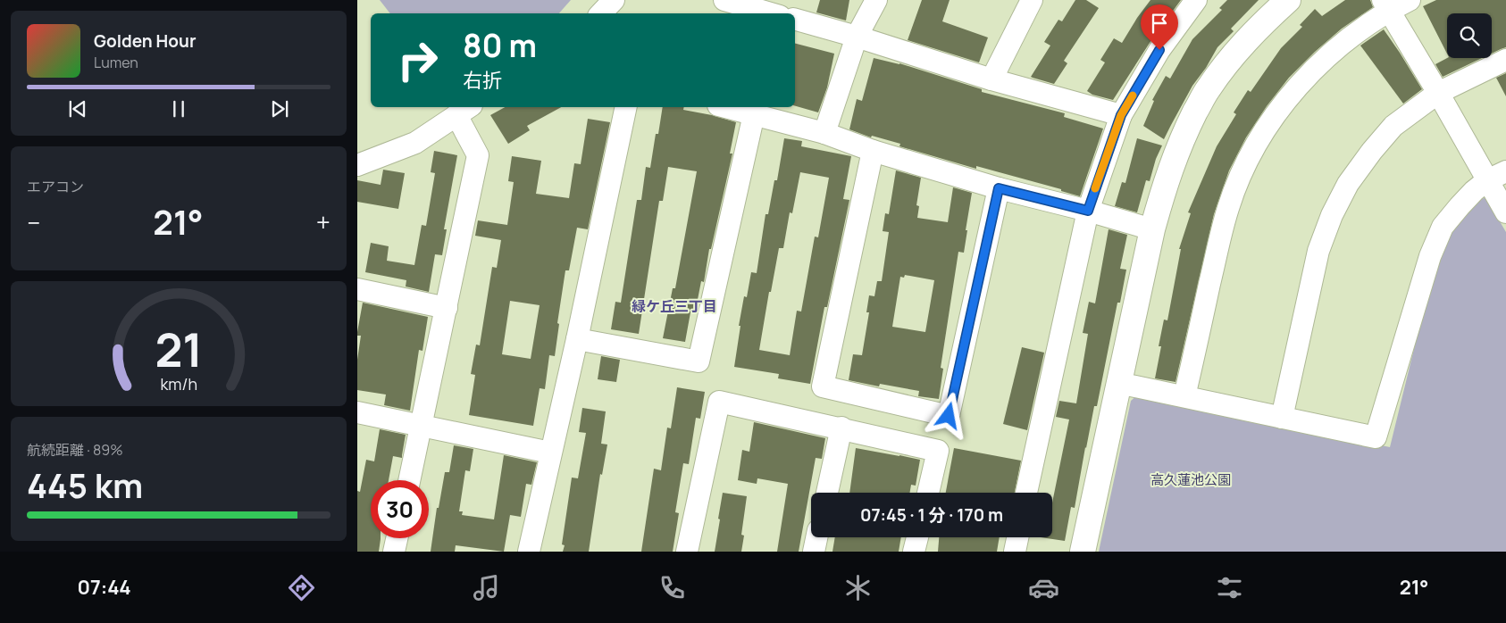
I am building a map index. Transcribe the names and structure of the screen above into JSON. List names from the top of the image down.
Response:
{
  "districts": ["緑ケ丘三丁目"],
  "parks": ["高久蓮池公園"],
  "page": {
    "turn": ["80 m", "右折"],
    "song": ["Golden Hour", "Lumen"],
    "tile": [
      "エアコン",
      ["航続距離 · 89%", "445 km"]
    ],
    "heat": ["−", "21°", "+"],
    "limit": "30",
    "trip": "07:45 · 1 分 · 170 m",
    "tabs": ["07:44", "21°"],
    "gauge": ["21", "km/h"]
  }
}
